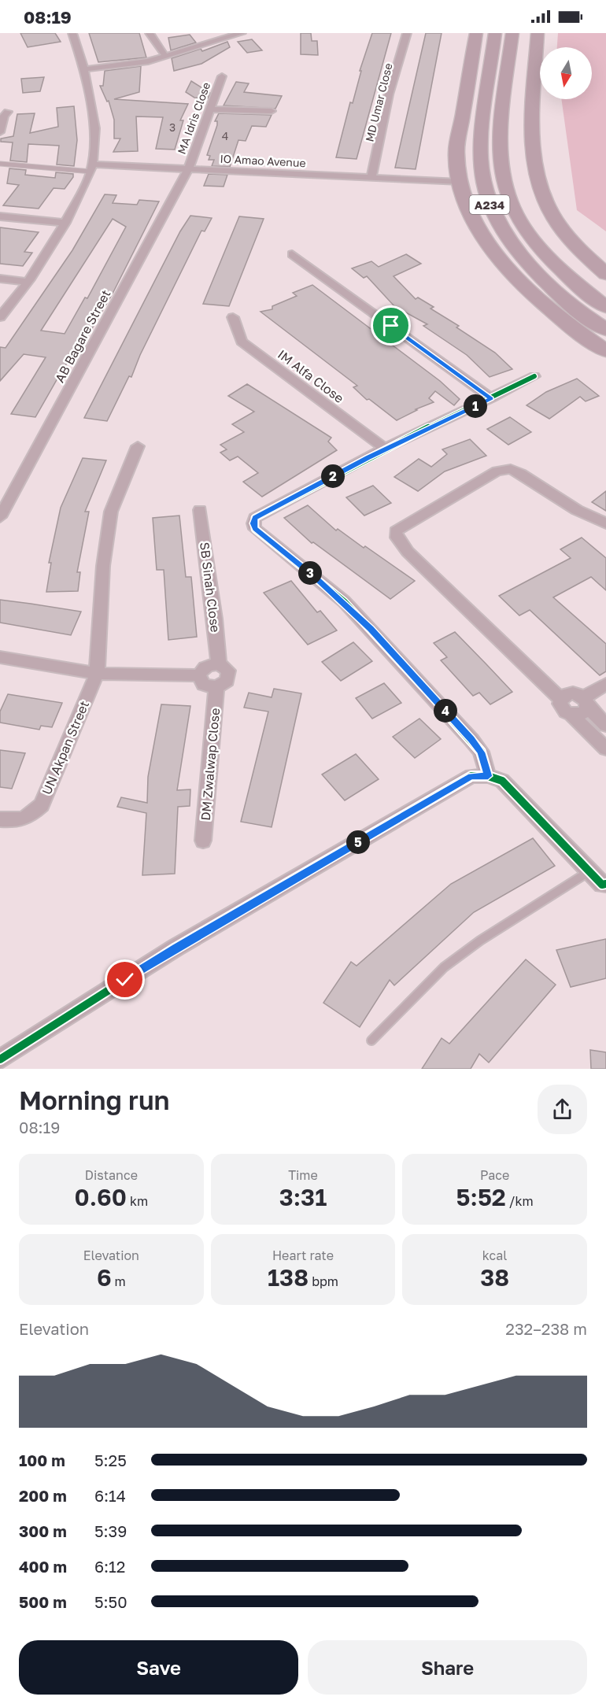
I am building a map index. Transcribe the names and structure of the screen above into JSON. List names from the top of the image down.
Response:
{
  "streets": {
    "highway": ["A234"],
    "street": [
      "MD Umar Close",
      "MA Idris Close",
      "IO Amao Avenue",
      "AB Bagare Street",
      "IM Alfa Close",
      "SB Sinah Close",
      "UN Akpan Street",
      "DM Zwalwap Close"
    ]
  },
  "crossings": [
    ["MD Umar Close", "IO Amao Avenue"],
    ["MA Idris Close", "IO Amao Avenue"],
    ["MA Idris Close", "AB Bagare Street"],
    ["IO Amao Avenue", "AB Bagare Street"],
    ["SB Sinah Close", "DM Zwalwap Close"]
  ],
  "house_numbers": ["3", "4"],
  "north": "bottom",
  "page": {
    "status": "08:19",
    "pins": [
      "1",
      "2",
      "3",
      "4",
      "5"
    ],
    "heading": ["Morning run", "08:19"],
    "stats": [
      ["Distance", "0.60 km"],
      ["Time", "3:31"],
      ["Pace", "5:52 /km"],
      ["Elevation", "6 m"],
      ["Heart rate", "138 bpm"],
      ["kcal", "38"]
    ],
    "chart": ["Elevation", "232–238 m"],
    "list": [
      {
        "name": "100 m",
        "note": "5:25"
      },
      {
        "name": "200 m",
        "note": "6:14"
      },
      {
        "name": "300 m",
        "note": "5:39"
      },
      {
        "name": "400 m",
        "note": "6:12"
      },
      {
        "name": "500 m",
        "note": "5:50"
      }
    ],
    "buttons": ["Save", "Share"]
  }
}
